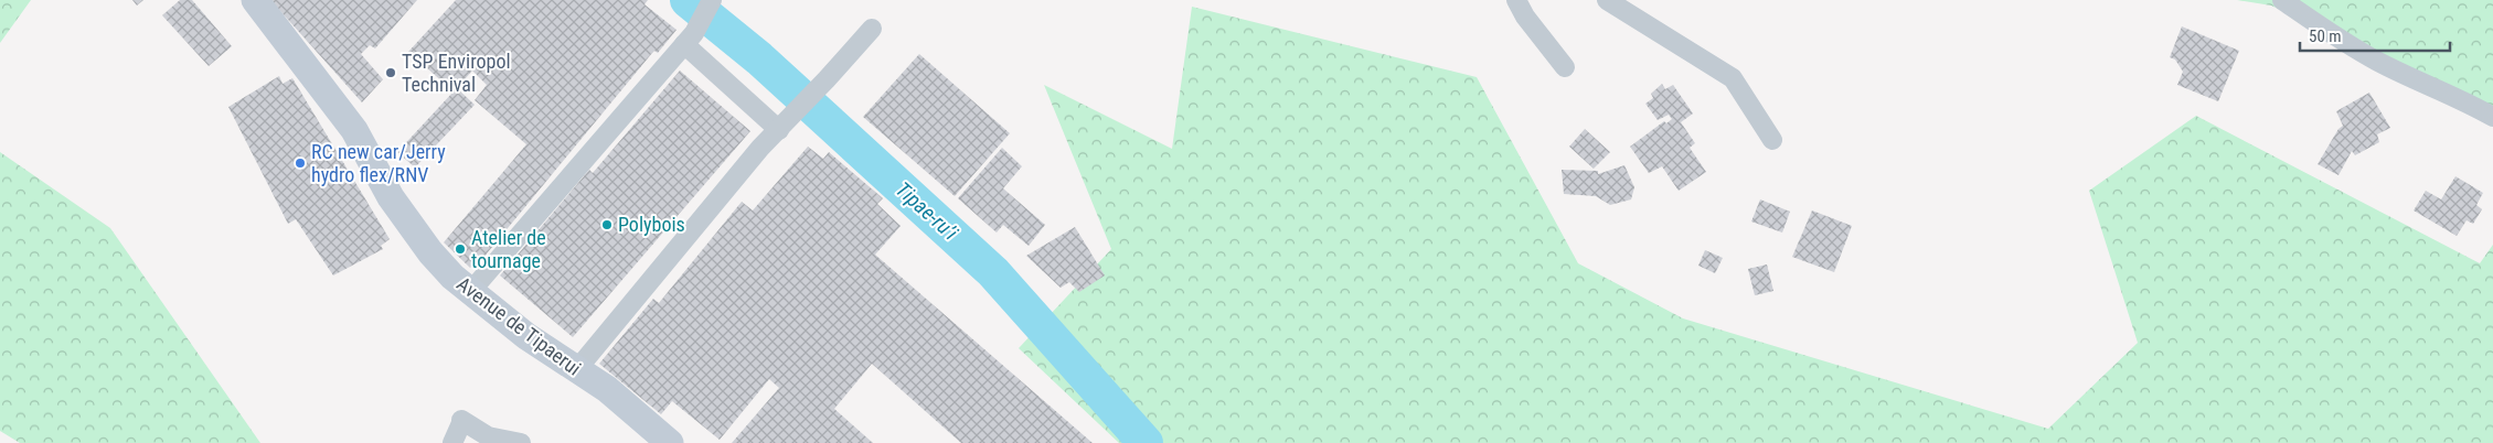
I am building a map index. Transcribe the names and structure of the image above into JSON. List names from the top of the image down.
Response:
{
  "streets": {
    "main road": ["Avenue de Tipaerui"]
  },
  "water": ["Tipae-ru’i"],
  "places": [
    "TSP Enviropol Technival",
    "RC new car/Jerry hydro flex/RNV",
    "Polybois",
    "Atelier de tournage"
  ],
  "scale_bar": "50 m"
}
